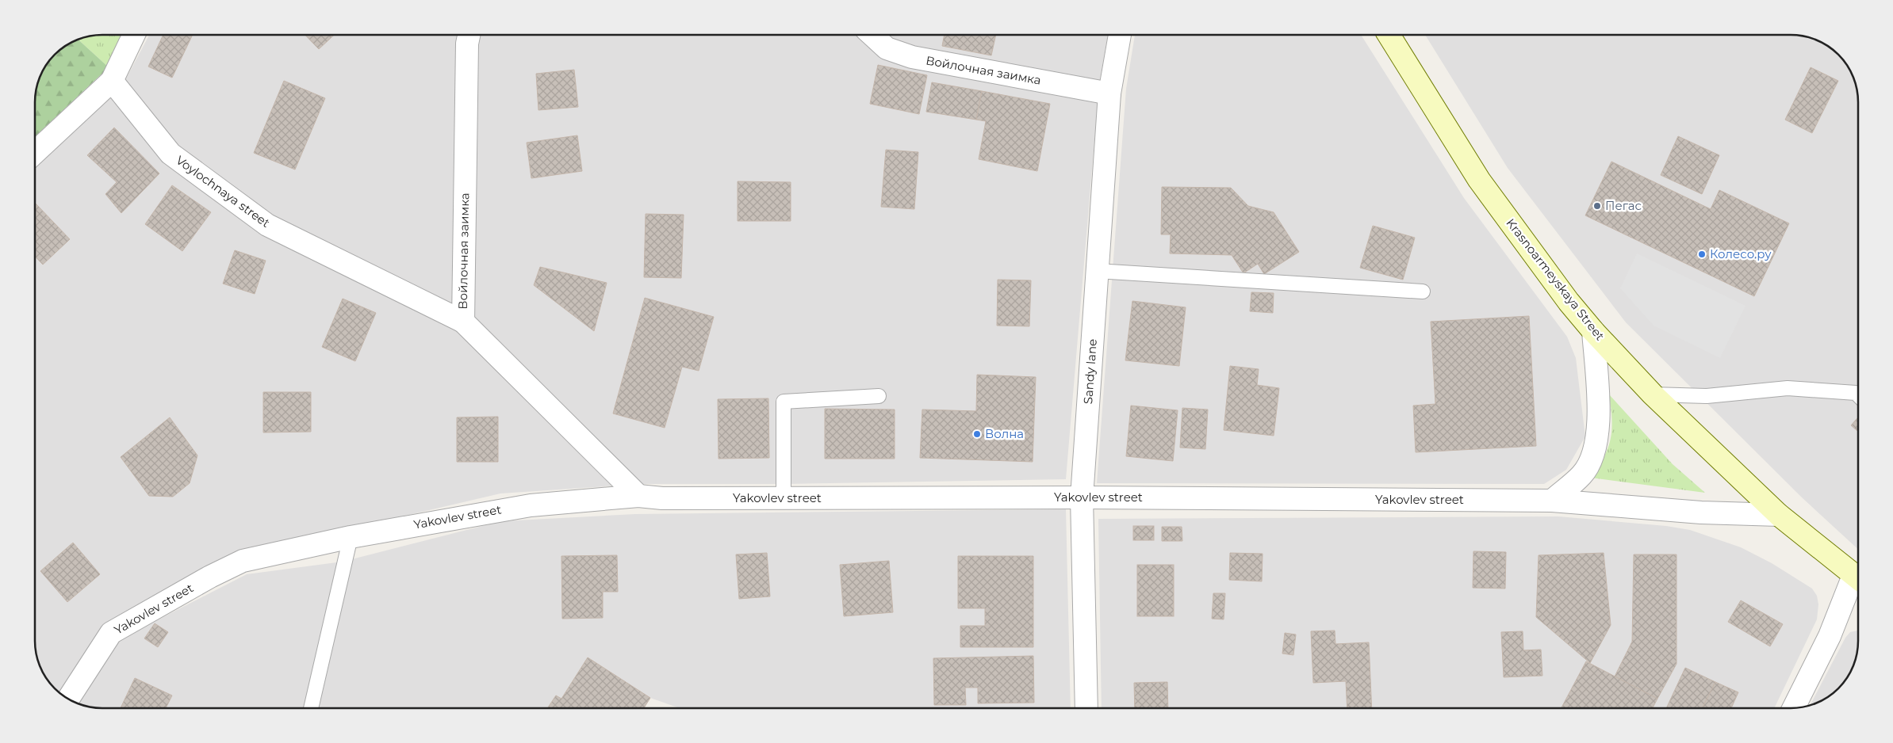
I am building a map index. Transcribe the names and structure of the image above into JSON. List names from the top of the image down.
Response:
{
  "streets": {
    "main road": ["Krasnoarmeyskaya Street"],
    "street": [
      "Войлочная заимка",
      "Voylochnaya street",
      "Sandy lane",
      "Yakovlev street"
    ]
  },
  "crossings": [
    ["Войлочная заимка", "Voylochnaya street"],
    ["Войлочная заимка", "Sandy lane"],
    ["Войлочная заимка", "Yakovlev street"],
    ["Krasnoarmeyskaya Street", "Yakovlev street"],
    ["Sandy lane", "Yakovlev street"]
  ],
  "places": ["Пегас", "Колесо.ру", "Волна"]
}
